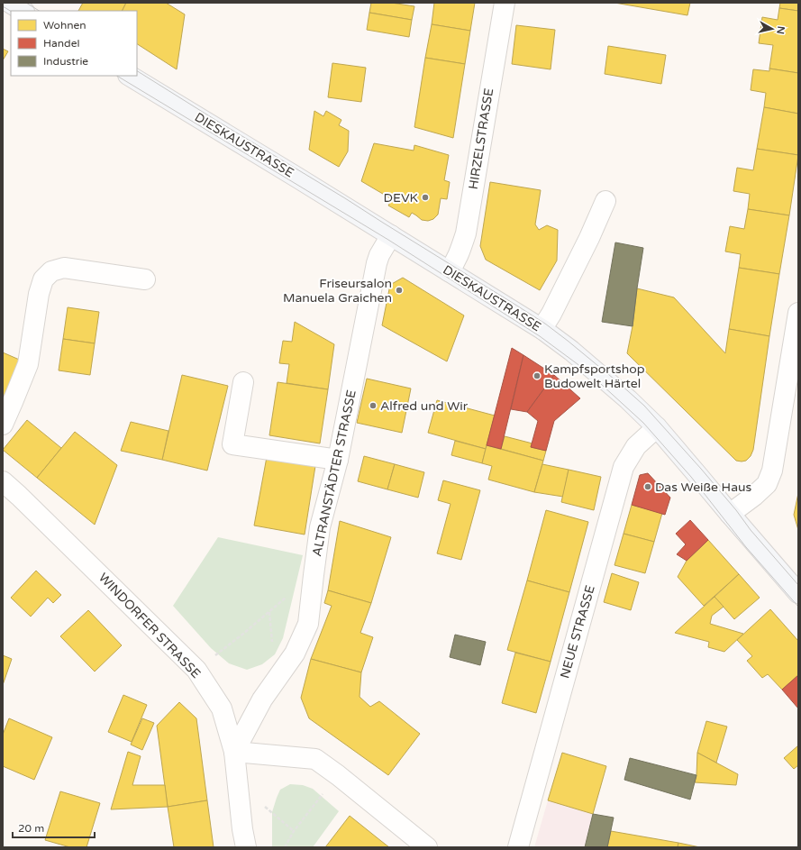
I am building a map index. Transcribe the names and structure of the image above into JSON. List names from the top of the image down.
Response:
{
  "streets": {
    "main road": ["DIESKAUSTRASSE"],
    "street": [
      "HIRZELSTRASSE",
      "ALTRANSTÄDTER STRASSE",
      "WINDORFER STRASSE",
      "NEUE STRASSE"
    ]
  },
  "crossings": [
    ["HIRZELSTRASSE", "DIESKAUSTRASSE"],
    ["DIESKAUSTRASSE", "ALTRANSTÄDTER STRASSE"],
    ["DIESKAUSTRASSE", "NEUE STRASSE"],
    ["ALTRANSTÄDTER STRASSE", "WINDORFER STRASSE"]
  ],
  "places": [
    "DEVK",
    "Friseursalon Manuela Graichen",
    "Kampfsportshop Budowelt Härtel",
    "Alfred und Wir",
    "Das Weiße Haus"
  ],
  "legend": ["Wohnen", "Handel", "Industrie"],
  "scale_bar": "20 m",
  "north": "right"
}
